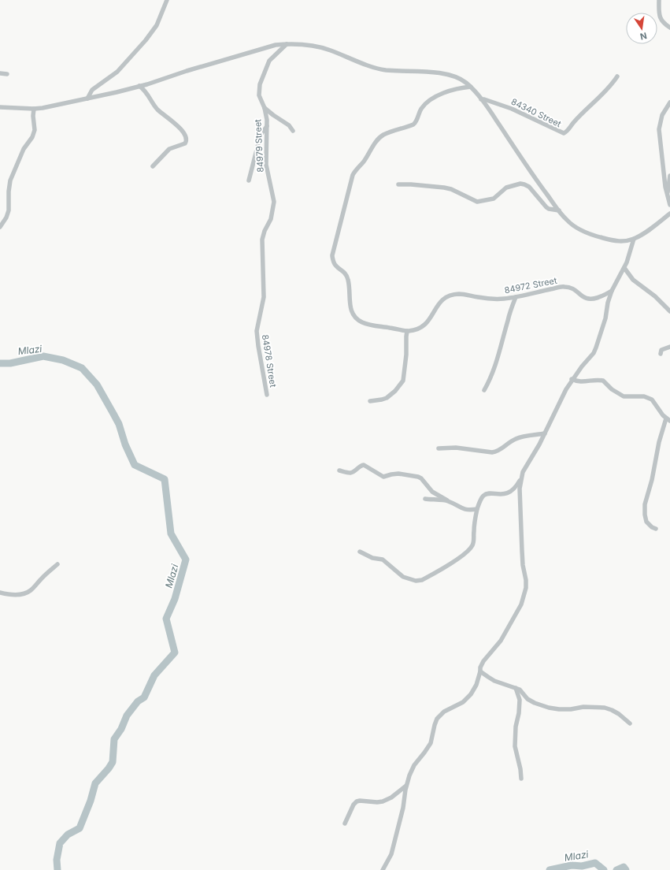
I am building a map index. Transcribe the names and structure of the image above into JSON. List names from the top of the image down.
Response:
{
  "streets": {
    "street": [
      "84340 Street",
      "84979 Street",
      "84972 Street",
      "84978 Street"
    ]
  },
  "crossings": [
    ["84979 Street", "84978 Street"]
  ],
  "water": ["Mlazi"],
  "north": "bottom"
}
